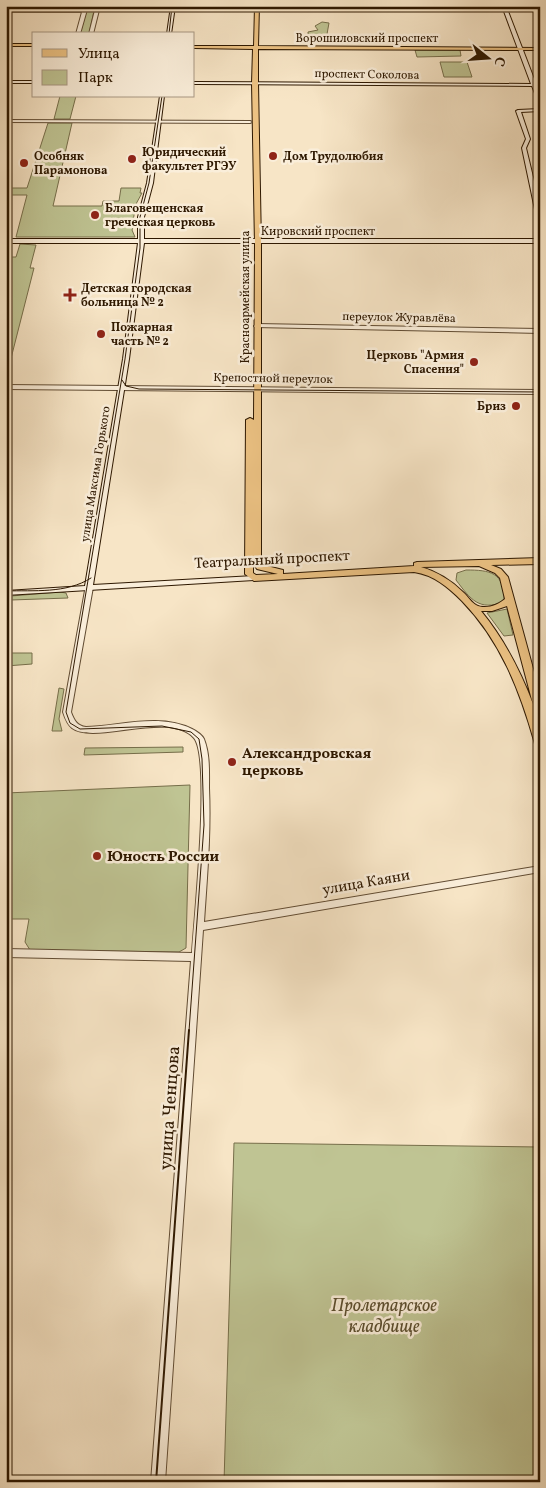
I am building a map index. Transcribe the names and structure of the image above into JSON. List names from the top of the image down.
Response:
{
  "streets": {
    "main road": [
      "Ворошиловский проспект",
      "проспект Соколова",
      "Кировский проспект",
      "Красноармейская улица",
      "переулок Журавлёва",
      "Крепостной переулок",
      "улица Максима Горького",
      "Театральный проспект",
      "улица Каяни",
      "улица Ченцова"
    ]
  },
  "crossings": [
    ["Ворошиловский проспект", "Красноармейская улица"],
    ["проспект Соколова", "Красноармейская улица"],
    ["Кировский проспект", "Красноармейская улица"],
    ["Кировский проспект", "улица Максима Горького"],
    ["Красноармейская улица", "переулок Журавлёва"],
    ["Красноармейская улица", "Крепостной переулок"],
    ["Красноармейская улица", "Театральный проспект"],
    ["Крепостной переулок", "улица Максима Горького"],
    ["улица Максима Горького", "Театральный проспект"],
    ["улица Максима Горького", "улица Ченцова"],
    ["улица Каяни", "улица Ченцова"]
  ],
  "parks": ["Пролетарское кладбище"],
  "places": {
    "other": [
      "Дом Трудолюбия",
      "Юридический факультет РГЭУ",
      "Особняк Парамонова",
      "Благовещенская греческая церковь",
      "Пожарная часть № 2",
      "Церковь \"Армия Спасения\"",
      "Бриз",
      "Александровская церковь",
      "Юность России"
    ],
    "health": ["Детская городская больница № 2"]
  },
  "legend": ["Улица", "Парк"],
  "north": "right"
}
